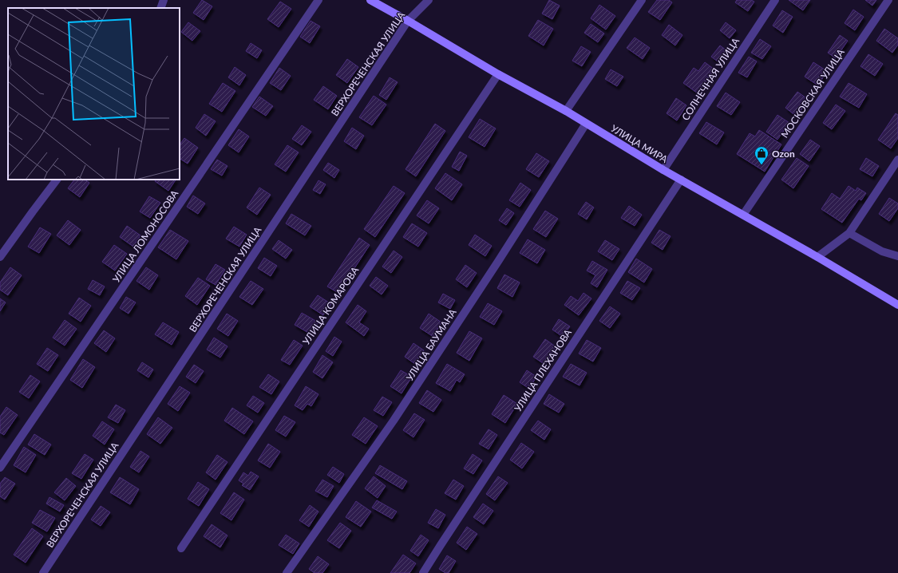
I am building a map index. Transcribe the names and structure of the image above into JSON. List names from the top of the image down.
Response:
{
  "streets": {
    "street": [
      "ВЕРХОРЕЧЕНСКАЯ УЛИЦА",
      "СОЛНЕЧНАЯ УЛИЦА",
      "МОСКОВСКАЯ УЛИЦА",
      "УЛИЦА МИРА",
      "УЛИЦА ЛОМОНОСОВА",
      "УЛИЦА КОМАРОВА",
      "УЛИЦА БАУМАНА",
      "УЛИЦА ПЛЕХАНОВА"
    ]
  },
  "crossings": [
    ["ВЕРХОРЕЧЕНСКАЯ УЛИЦА", "УЛИЦА МИРА"],
    ["СОЛНЕЧНАЯ УЛИЦА", "УЛИЦА МИРА"],
    ["МОСКОВСКАЯ УЛИЦА", "УЛИЦА МИРА"],
    ["УЛИЦА МИРА", "УЛИЦА КОМАРОВА"],
    ["УЛИЦА МИРА", "УЛИЦА БАУМАНА"],
    ["УЛИЦА МИРА", "УЛИЦА ПЛЕХАНОВА"]
  ],
  "places": {
    "shop": ["Ozon"]
  }
}
